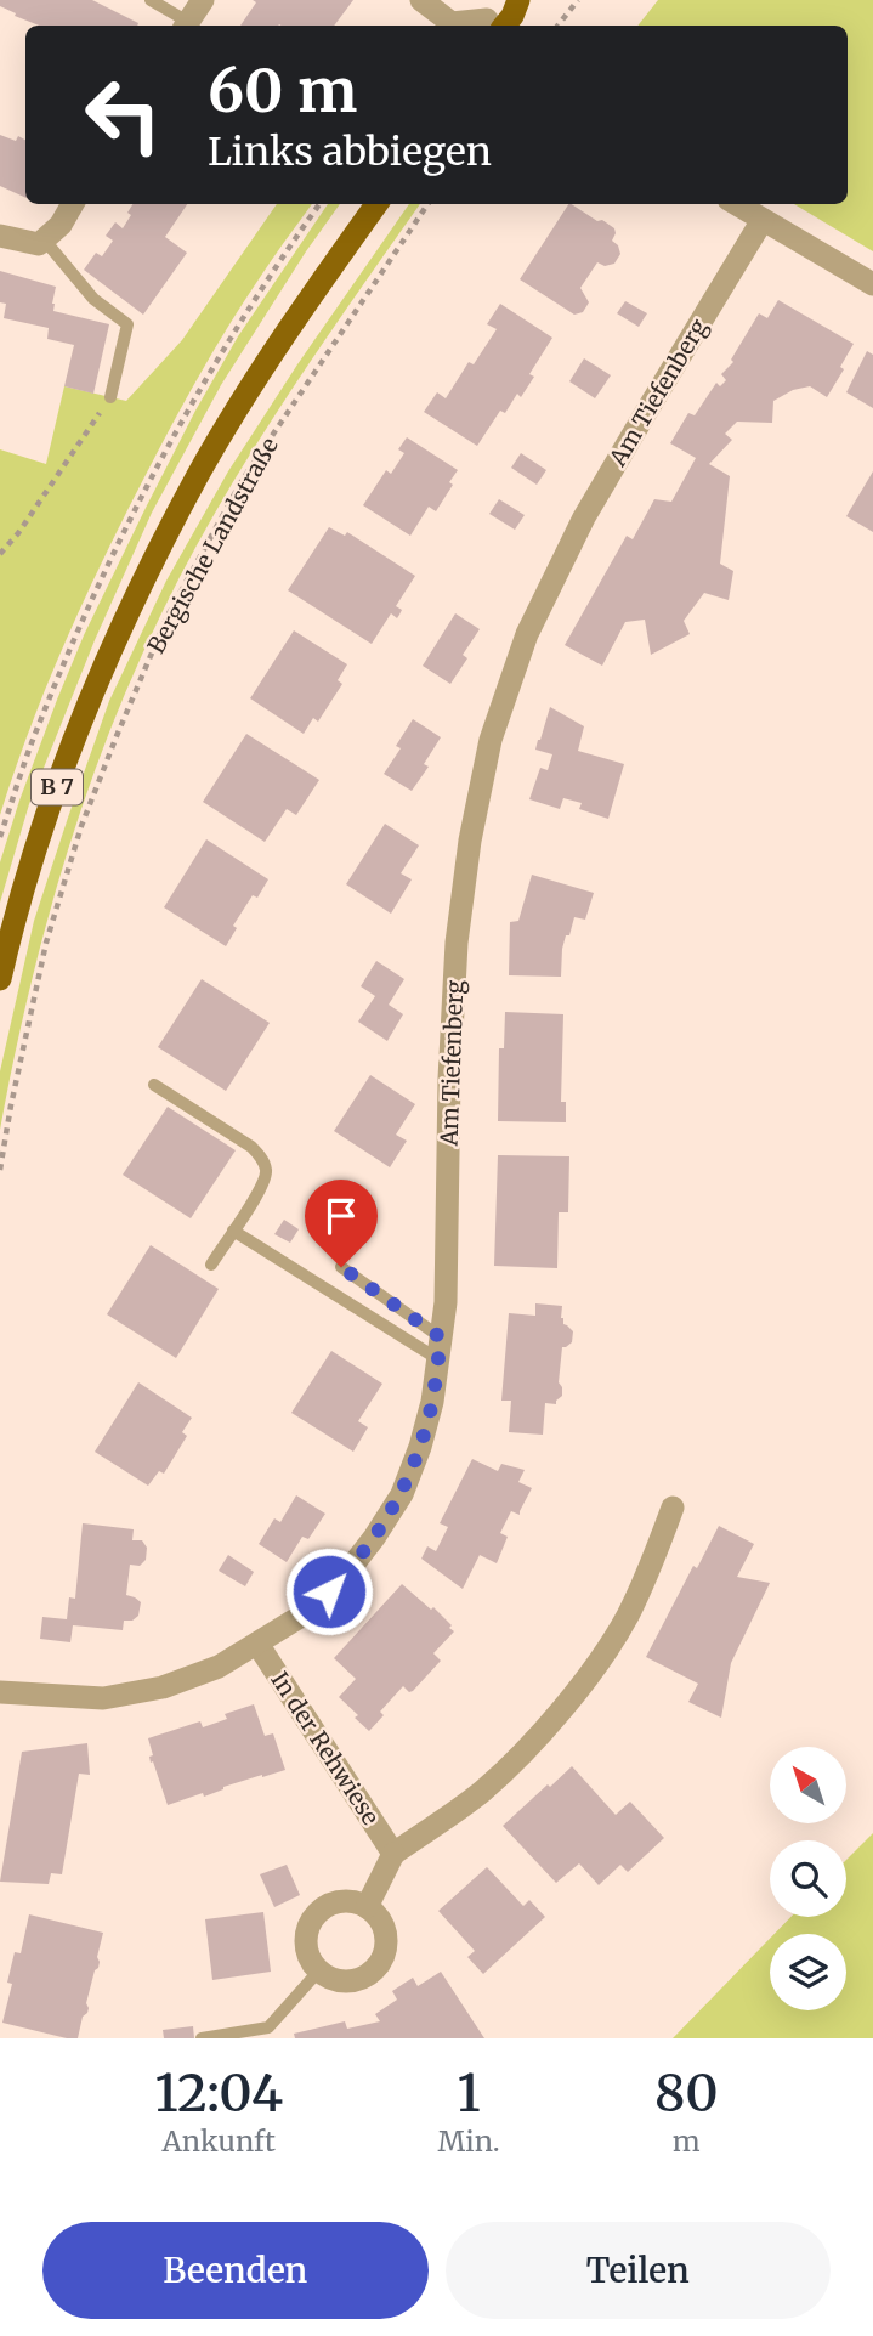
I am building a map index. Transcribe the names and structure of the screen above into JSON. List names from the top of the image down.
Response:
{
  "streets": {
    "main road": ["Bergische Landstraße", "B 7"],
    "street": ["Am Tiefenberg", "In der Rehwiese"]
  },
  "crossings": [
    ["Am Tiefenberg", "In der Rehwiese"]
  ],
  "north": "top left",
  "page": {
    "turn": ["60 m", "Links abbiegen"],
    "eta": [
      "12:04",
      "Ankunft",
      "1",
      "Min.",
      "80",
      "m"
    ],
    "buttons": ["Beenden", "Teilen"]
  }
}
